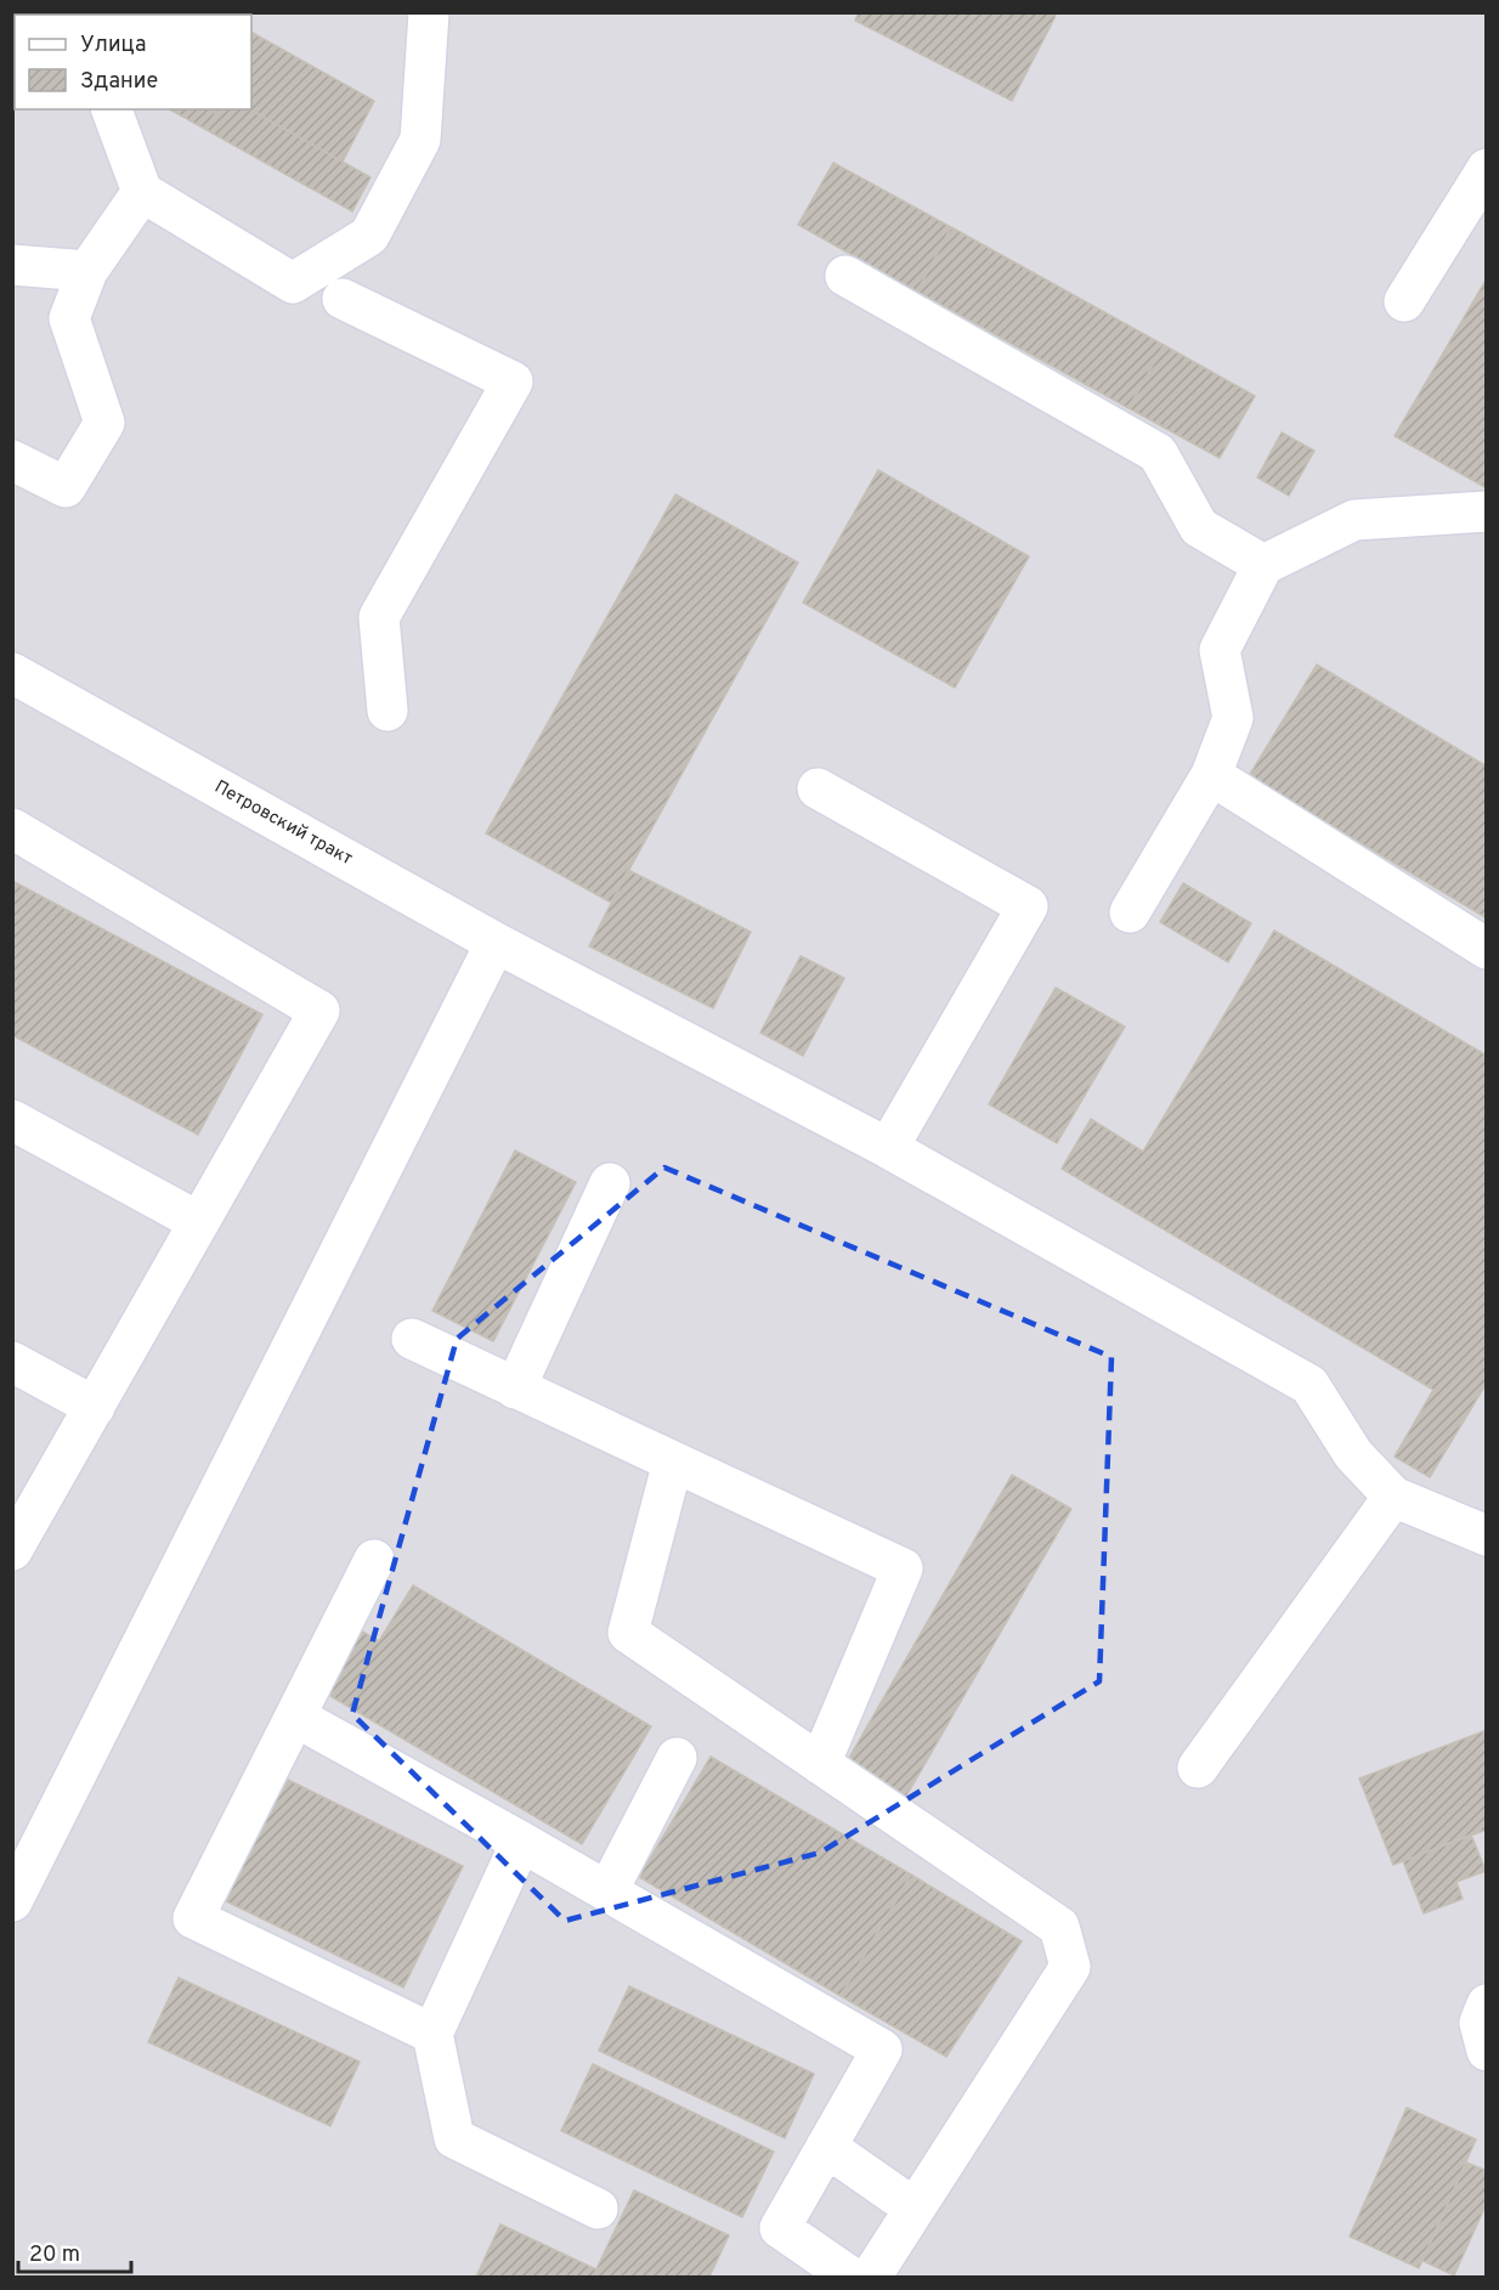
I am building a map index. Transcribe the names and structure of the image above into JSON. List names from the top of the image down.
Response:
{
  "streets": {
    "street": ["Петровский тракт"]
  },
  "legend": ["Улица", "Здание"],
  "scale_bar": "20 m"
}
